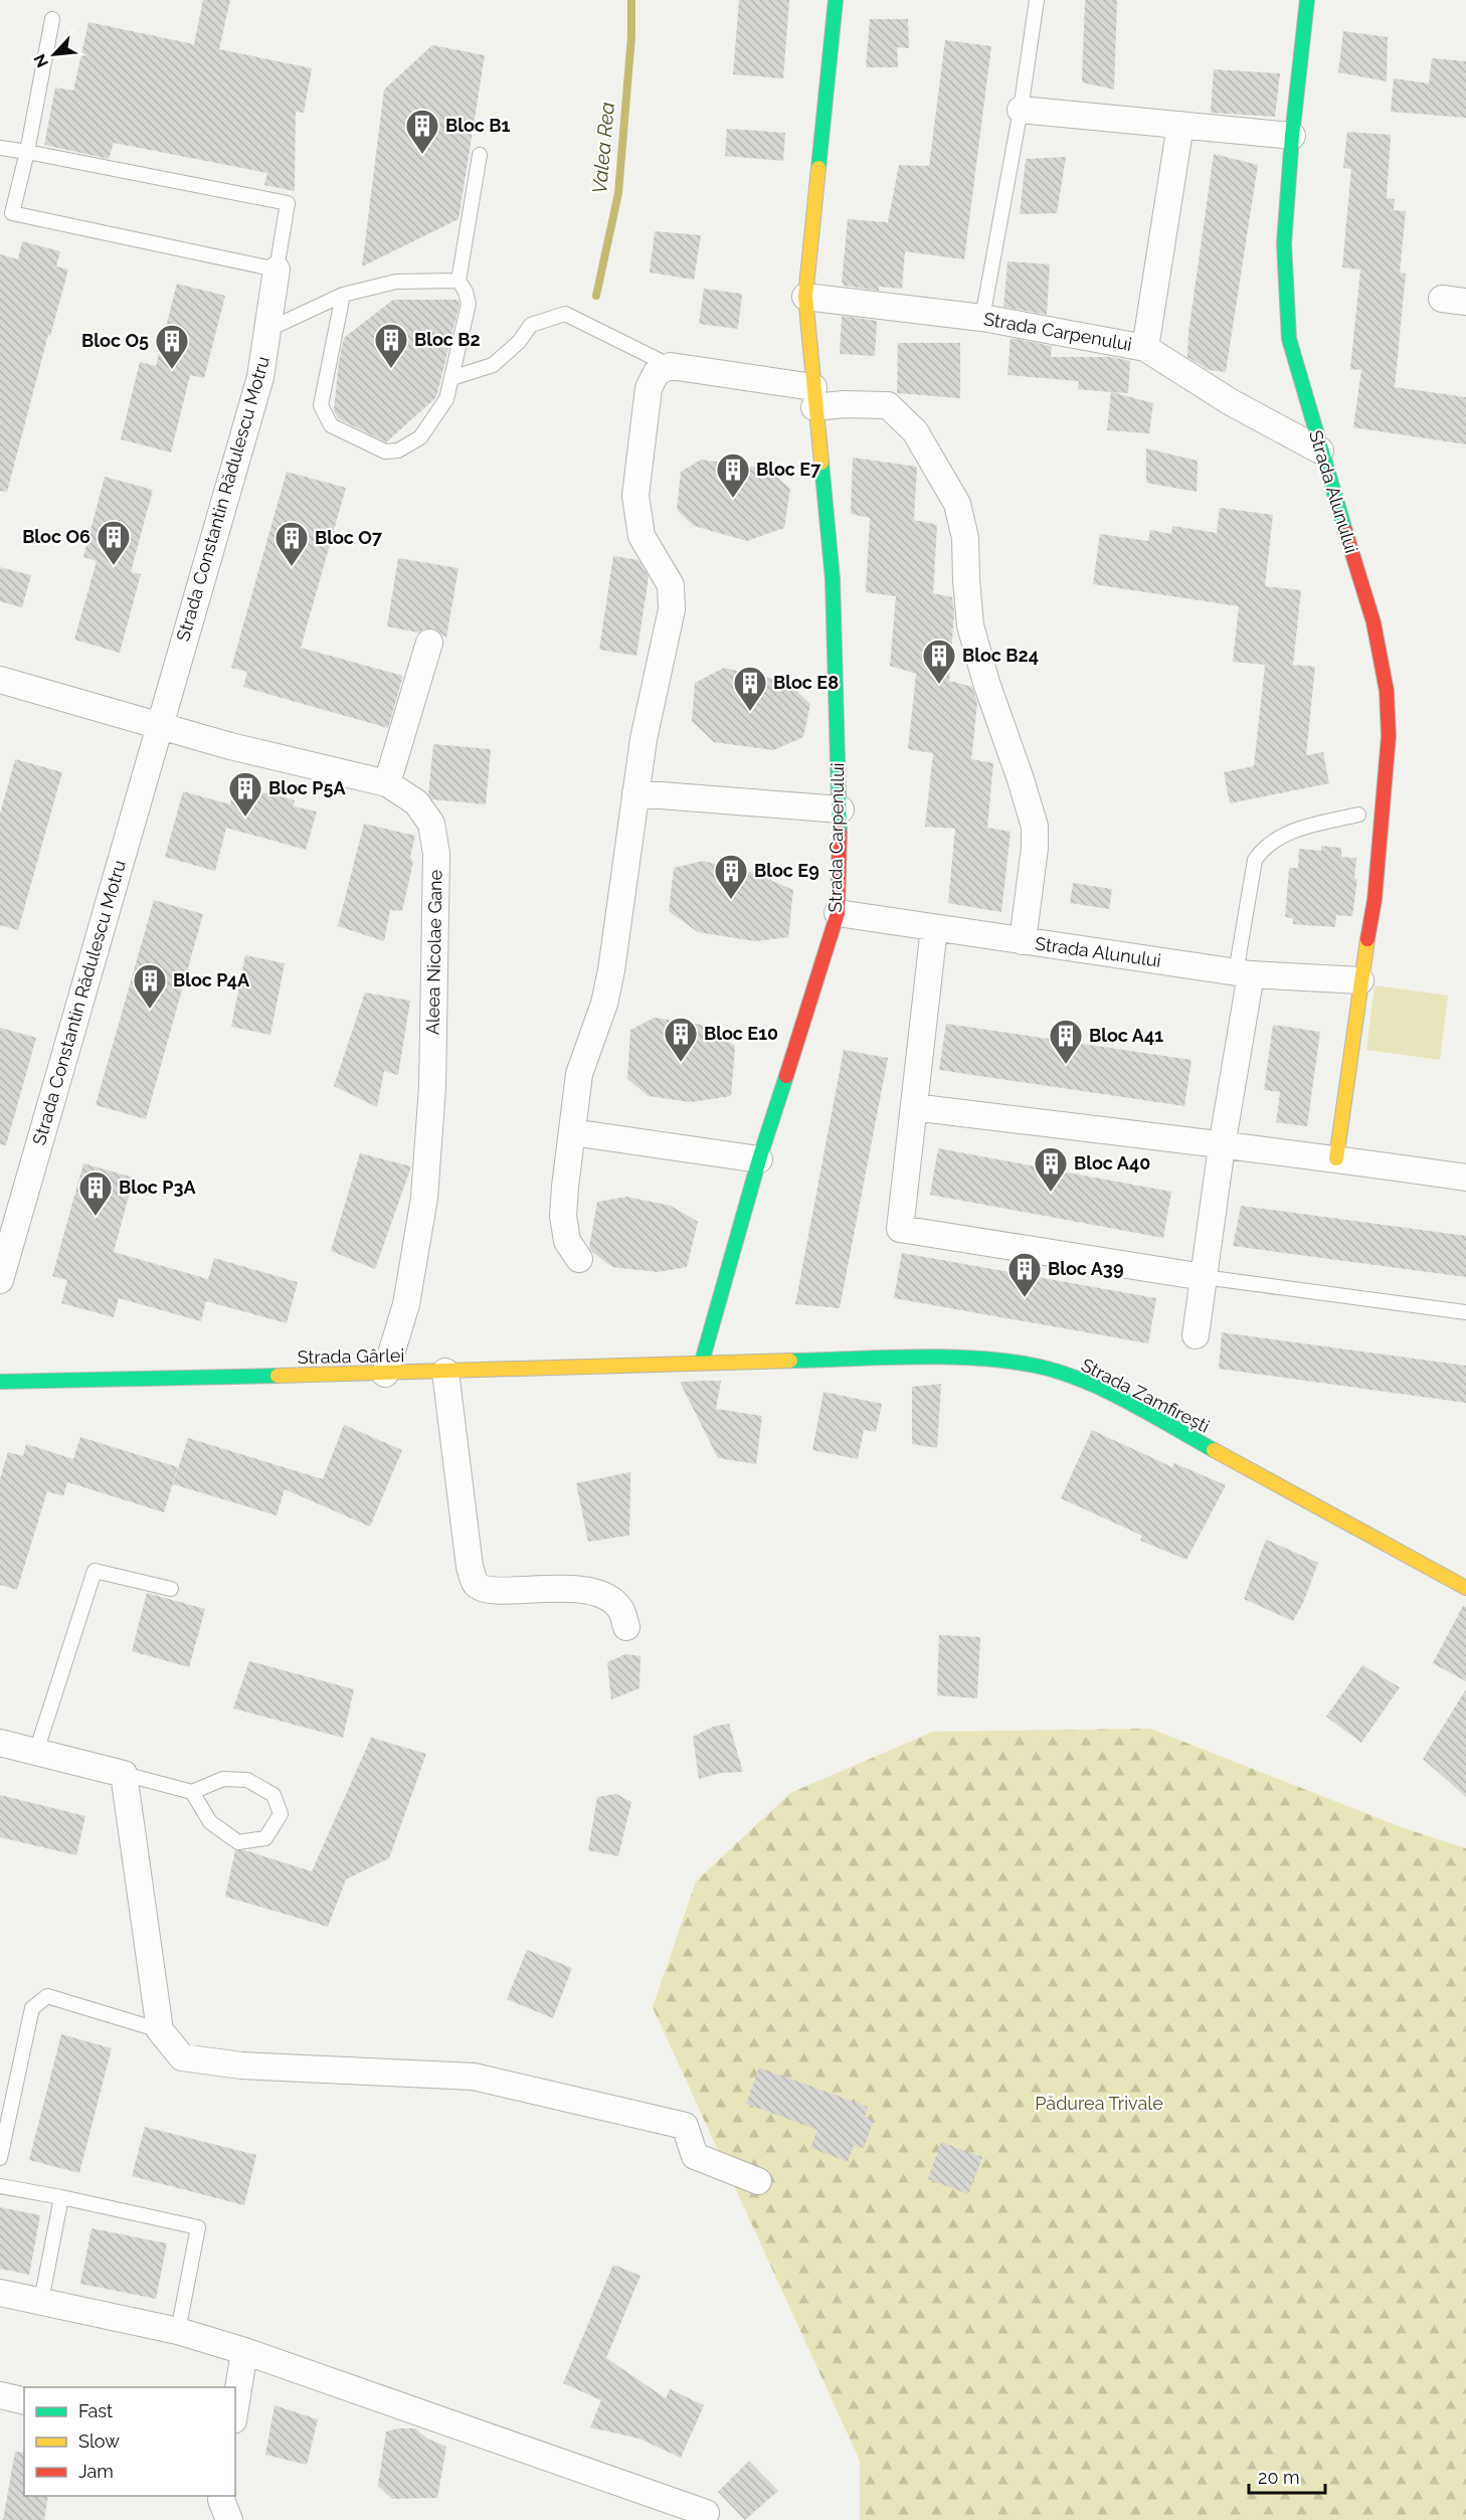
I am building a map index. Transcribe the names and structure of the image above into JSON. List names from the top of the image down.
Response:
{
  "streets": {
    "street": [
      "Strada Carpenului",
      "Strada Alunului",
      "Strada Constantin Rădulescu Motru",
      "Aleea Nicolae Gane",
      "Strada Gârlei",
      "Strada Zamfirești"
    ]
  },
  "crossings": [
    ["Strada Carpenului", "Strada Alunului"],
    ["Strada Carpenului", "Strada Gârlei"],
    ["Strada Carpenului", "Strada Zamfirești"],
    ["Strada Constantin Rădulescu Motru", "Aleea Nicolae Gane"],
    ["Aleea Nicolae Gane", "Strada Gârlei"],
    ["Strada Gârlei", "Strada Zamfirești"]
  ],
  "water": ["Valea Rea"],
  "parks": ["Pădurea Trivale"],
  "places": {
    "building": [
      "Bloc B1",
      "Bloc B2",
      "Bloc O5",
      "Bloc E7",
      "Bloc O6",
      "Bloc O7",
      "Bloc B24",
      "Bloc E8",
      "Bloc P5A",
      "Bloc E9",
      "Bloc P4A",
      "Bloc E10",
      "Bloc A41",
      "Bloc A40",
      "Bloc P3A",
      "Bloc A39"
    ]
  },
  "legend": ["Fast", "Slow", "Jam"],
  "scale_bar": "20 m",
  "north": "bottom left"
}
